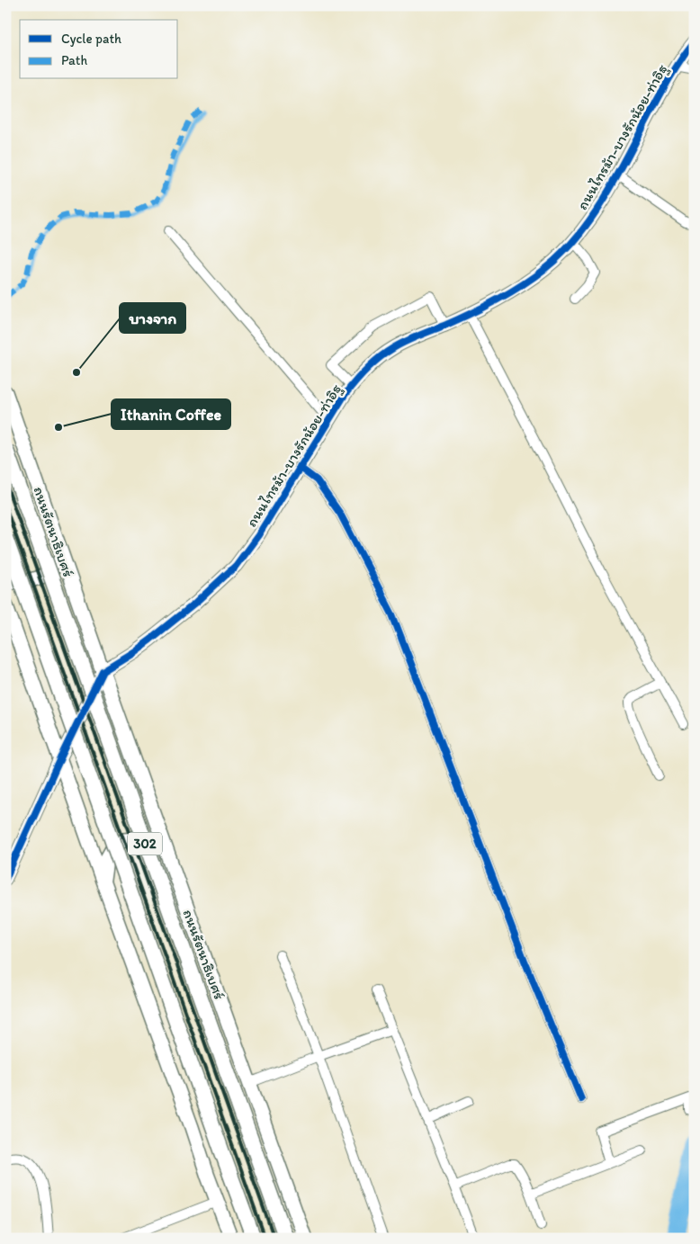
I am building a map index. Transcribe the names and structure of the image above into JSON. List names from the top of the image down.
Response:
{
  "streets": {
    "main road": ["ถนนรัตนาธิเบศร์", "302"],
    "street": ["ถนนไทรม้า-บางรักน้อย-ท่าอิฐ"]
  },
  "crossings": [
    ["ถนนไทรม้า-บางรักน้อย-ท่าอิฐ", "ถนนรัตนาธิเบศร์"]
  ],
  "places": ["บางจาก", "Ithanin Coffee"],
  "legend": ["Cycle path", "Path"]
}
